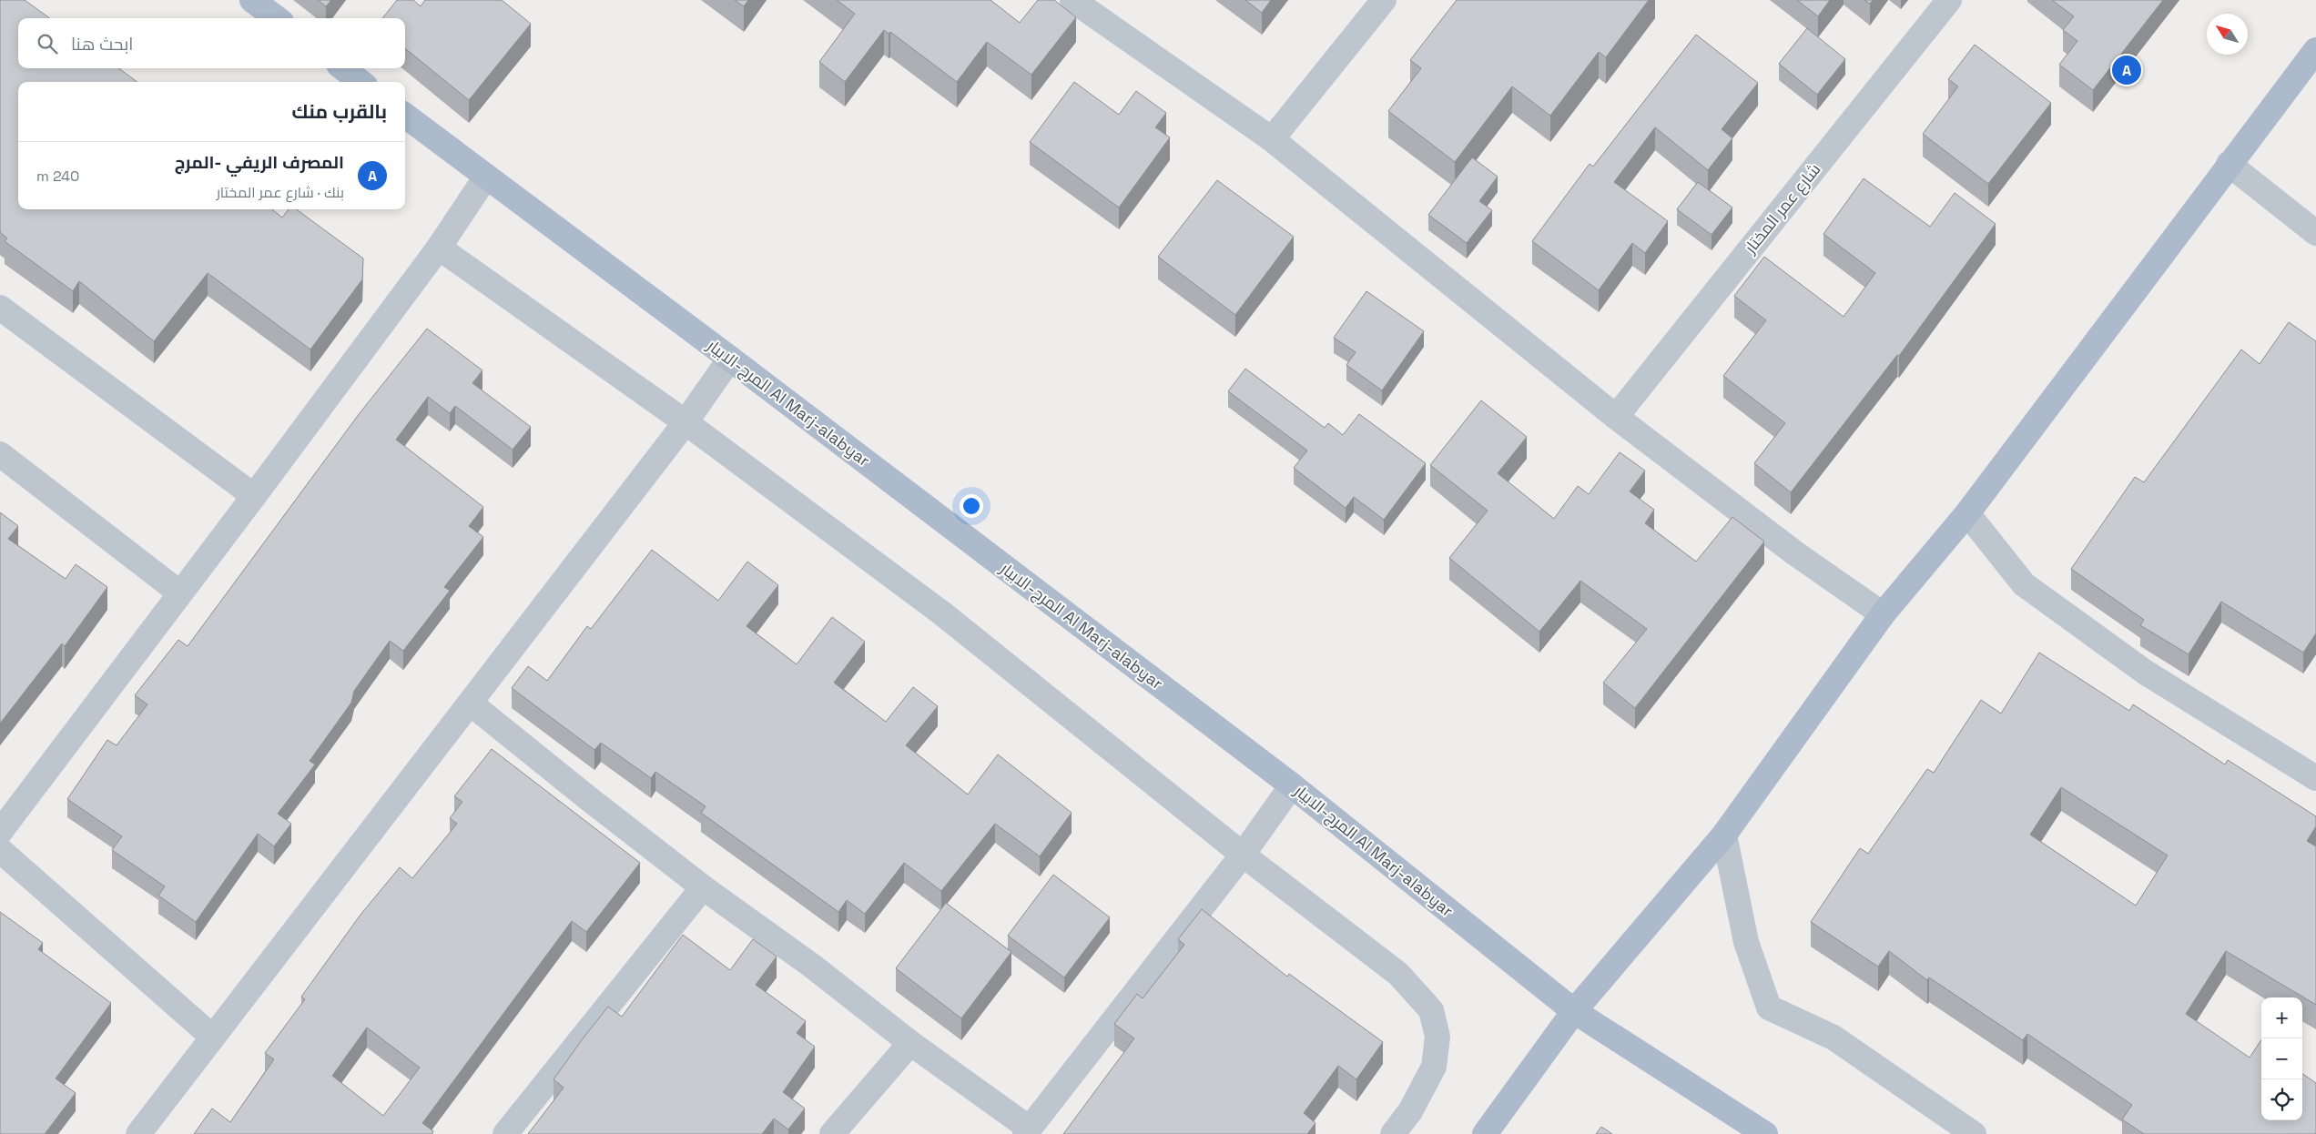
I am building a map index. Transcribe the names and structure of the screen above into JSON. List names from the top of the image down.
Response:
{
  "streets": {
    "main road": ["المرج-الابيار Al Marj-alabyar"],
    "street": ["شارع عمر المختار"]
  },
  "north": "top left",
  "page": {
    "search": "ابحث هنا",
    "pins": "A",
    "heading": "بالقرب منك",
    "list": [
      {
        "mark": "A",
        "name": "المصرف الريفي -المرج",
        "note": "بنك · شارع عمر المختار",
        "value": "240 m"
      }
    ],
    "map_buttons": ["+", "−"]
  }
}
